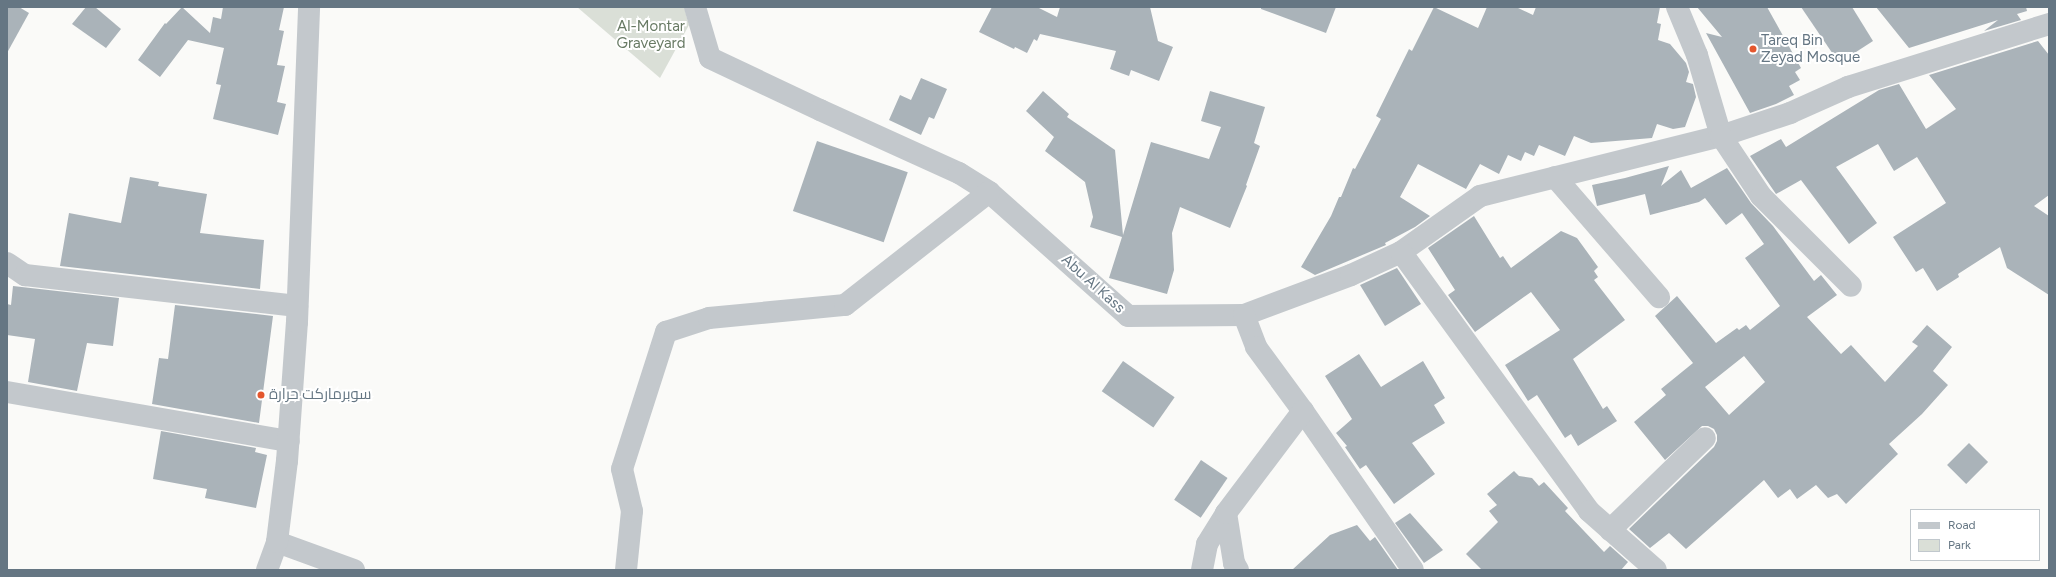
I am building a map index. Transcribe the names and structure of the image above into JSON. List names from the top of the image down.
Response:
{
  "streets": {
    "street": ["Abu Al Kass"]
  },
  "parks": ["Al-Montar Graveyard"],
  "places": ["Tareq Bin Zeyad Mosque", "سوبرماركت حرارة"],
  "legend": ["Road", "Park"]
}
